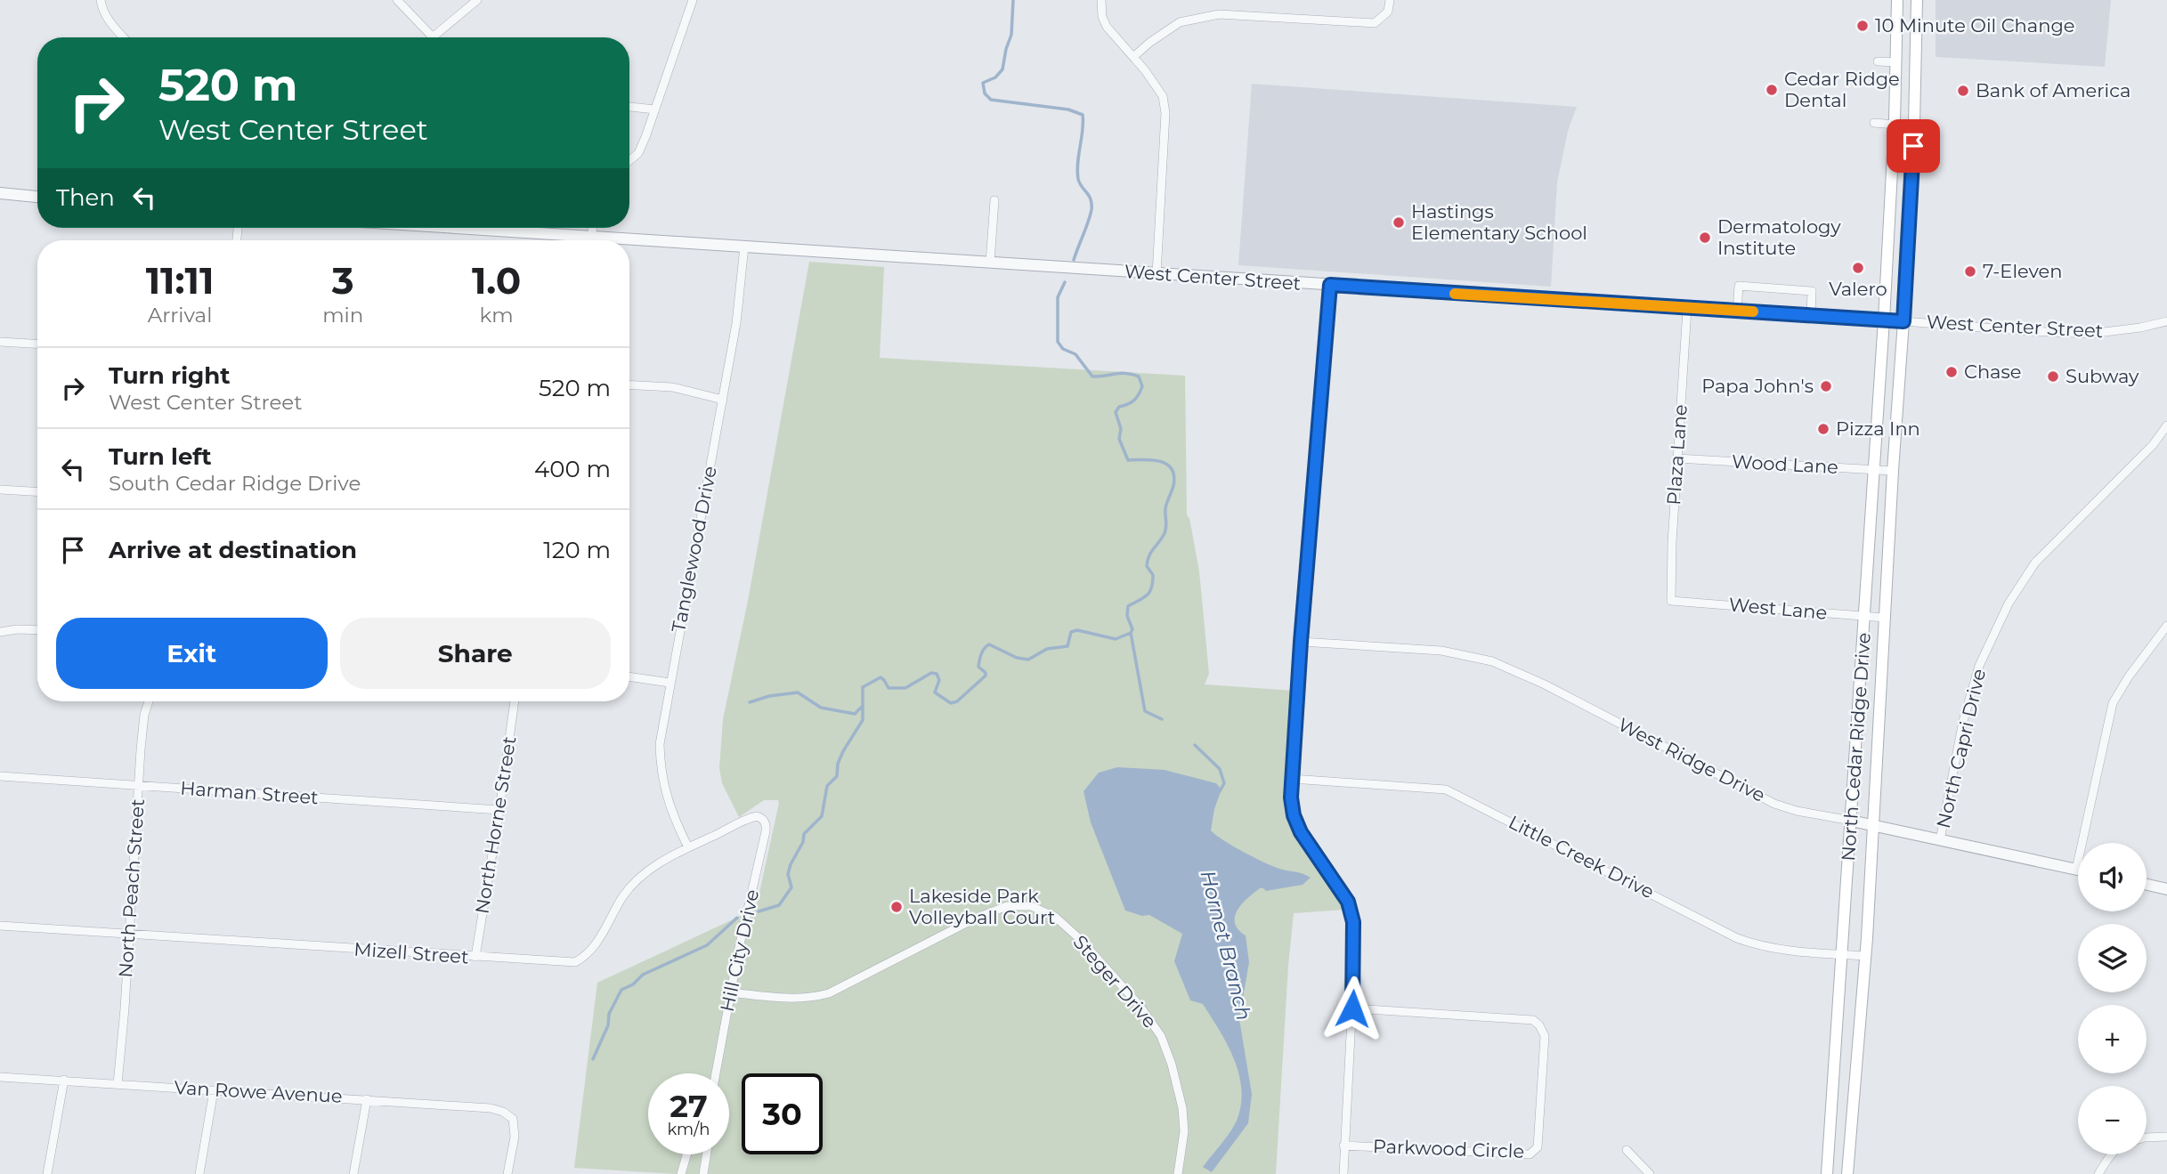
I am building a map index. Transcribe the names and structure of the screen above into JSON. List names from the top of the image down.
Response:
{
  "streets": {
    "main road": ["North Cedar Ridge Drive"],
    "street": [
      "West Center Street",
      "Plaza Lane",
      "Wood Lane",
      "Tanglewood Drive",
      "West Lane",
      "North Capri Drive",
      "West Ridge Drive",
      "Harman Street",
      "North Horne Street",
      "Little Creek Drive",
      "North Peach Street",
      "Hill City Drive",
      "Mizell Street",
      "Steger Drive",
      "Van Rowe Avenue",
      "Parkwood Circle"
    ]
  },
  "crossings": [
    ["West Center Street", "Plaza Lane"],
    ["West Center Street", "Tanglewood Drive"],
    ["West Center Street", "North Cedar Ridge Drive"],
    ["Plaza Lane", "Wood Lane"],
    ["Plaza Lane", "West Lane"],
    ["Wood Lane", "North Cedar Ridge Drive"],
    ["Tanglewood Drive", "Mizell Street"],
    ["West Lane", "North Cedar Ridge Drive"],
    ["North Cedar Ridge Drive", "West Ridge Drive"],
    ["North Cedar Ridge Drive", "Little Creek Drive"],
    ["North Capri Drive", "West Ridge Drive"],
    ["Harman Street", "North Horne Street"],
    ["Harman Street", "North Peach Street"],
    ["North Horne Street", "Mizell Street"],
    ["North Peach Street", "Mizell Street"],
    ["North Peach Street", "Van Rowe Avenue"],
    ["Hill City Drive", "Mizell Street"],
    ["Hill City Drive", "Steger Drive"]
  ],
  "water": ["Hornet Branch"],
  "places": [
    "10 Minute Oil Change",
    "Cedar Ridge Dental",
    "Bank of America",
    "Hastings Elementary School",
    "Dermatology Institute",
    "Valero",
    "7-Eleven",
    "Chase",
    "Subway",
    "Papa John's",
    "Pizza Inn",
    "Lakeside Park Volleyball Court"
  ],
  "page": {
    "turn": ["520 m", "West Center Street"],
    "then": "Then",
    "eta": [
      "11:11",
      "Arrival",
      "3",
      "min",
      "1.0",
      "km"
    ],
    "list": [
      {
        "name": "Turn right",
        "note": "West Center Street",
        "value": "520 m"
      },
      {
        "name": "Turn left",
        "note": "South Cedar Ridge Drive",
        "value": "400 m"
      },
      {
        "name": "Arrive at destination",
        "value": "120 m"
      }
    ],
    "buttons": ["Exit", "Share"],
    "map_buttons": ["+", "−"],
    "speed": "27 km/h",
    "limit": "30"
  }
}
